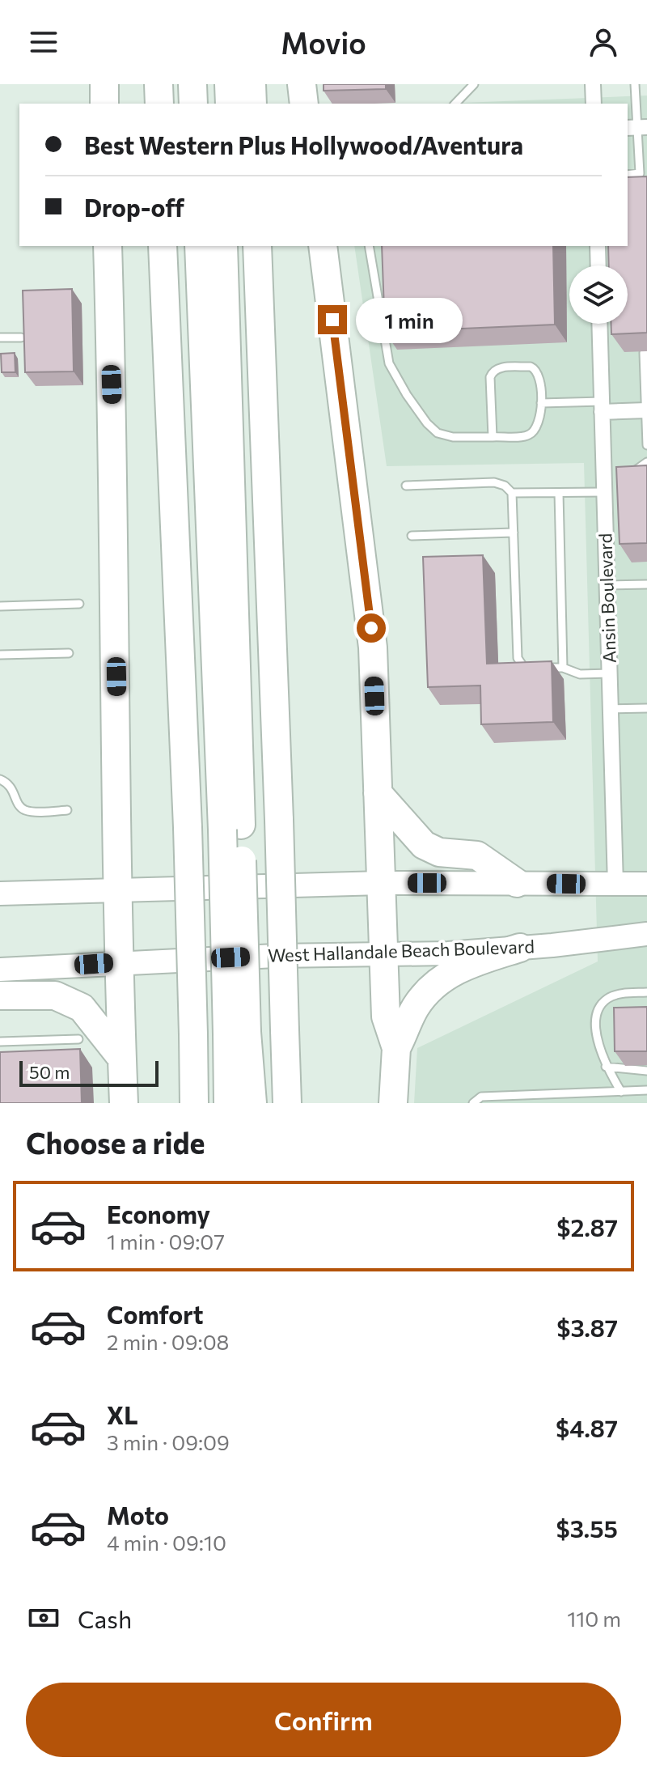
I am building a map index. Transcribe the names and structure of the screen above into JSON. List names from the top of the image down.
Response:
{
  "streets": {
    "main road": ["West Hallandale Beach Boulevard"],
    "street": ["Ansin Boulevard"]
  },
  "scale_bar": "50 m",
  "page": {
    "header": "Movio",
    "banner": ["Best Western Plus Hollywood/Aventura", "Drop-off"],
    "bubble": "1 min",
    "scale": "50 m",
    "heading": "Choose a ride",
    "list": [
      {
        "name": "Economy",
        "note": "1 min · 09:07",
        "value": "$2.87"
      },
      {
        "name": "Comfort",
        "note": "2 min · 09:08",
        "value": "$3.87"
      },
      {
        "name": "XL",
        "note": "3 min · 09:09",
        "value": "$4.87"
      },
      {
        "name": "Moto",
        "note": "4 min · 09:10",
        "value": "$3.55"
      }
    ],
    "pay": ["Cash", "110 m"],
    "buttons": "Confirm"
  }
}
